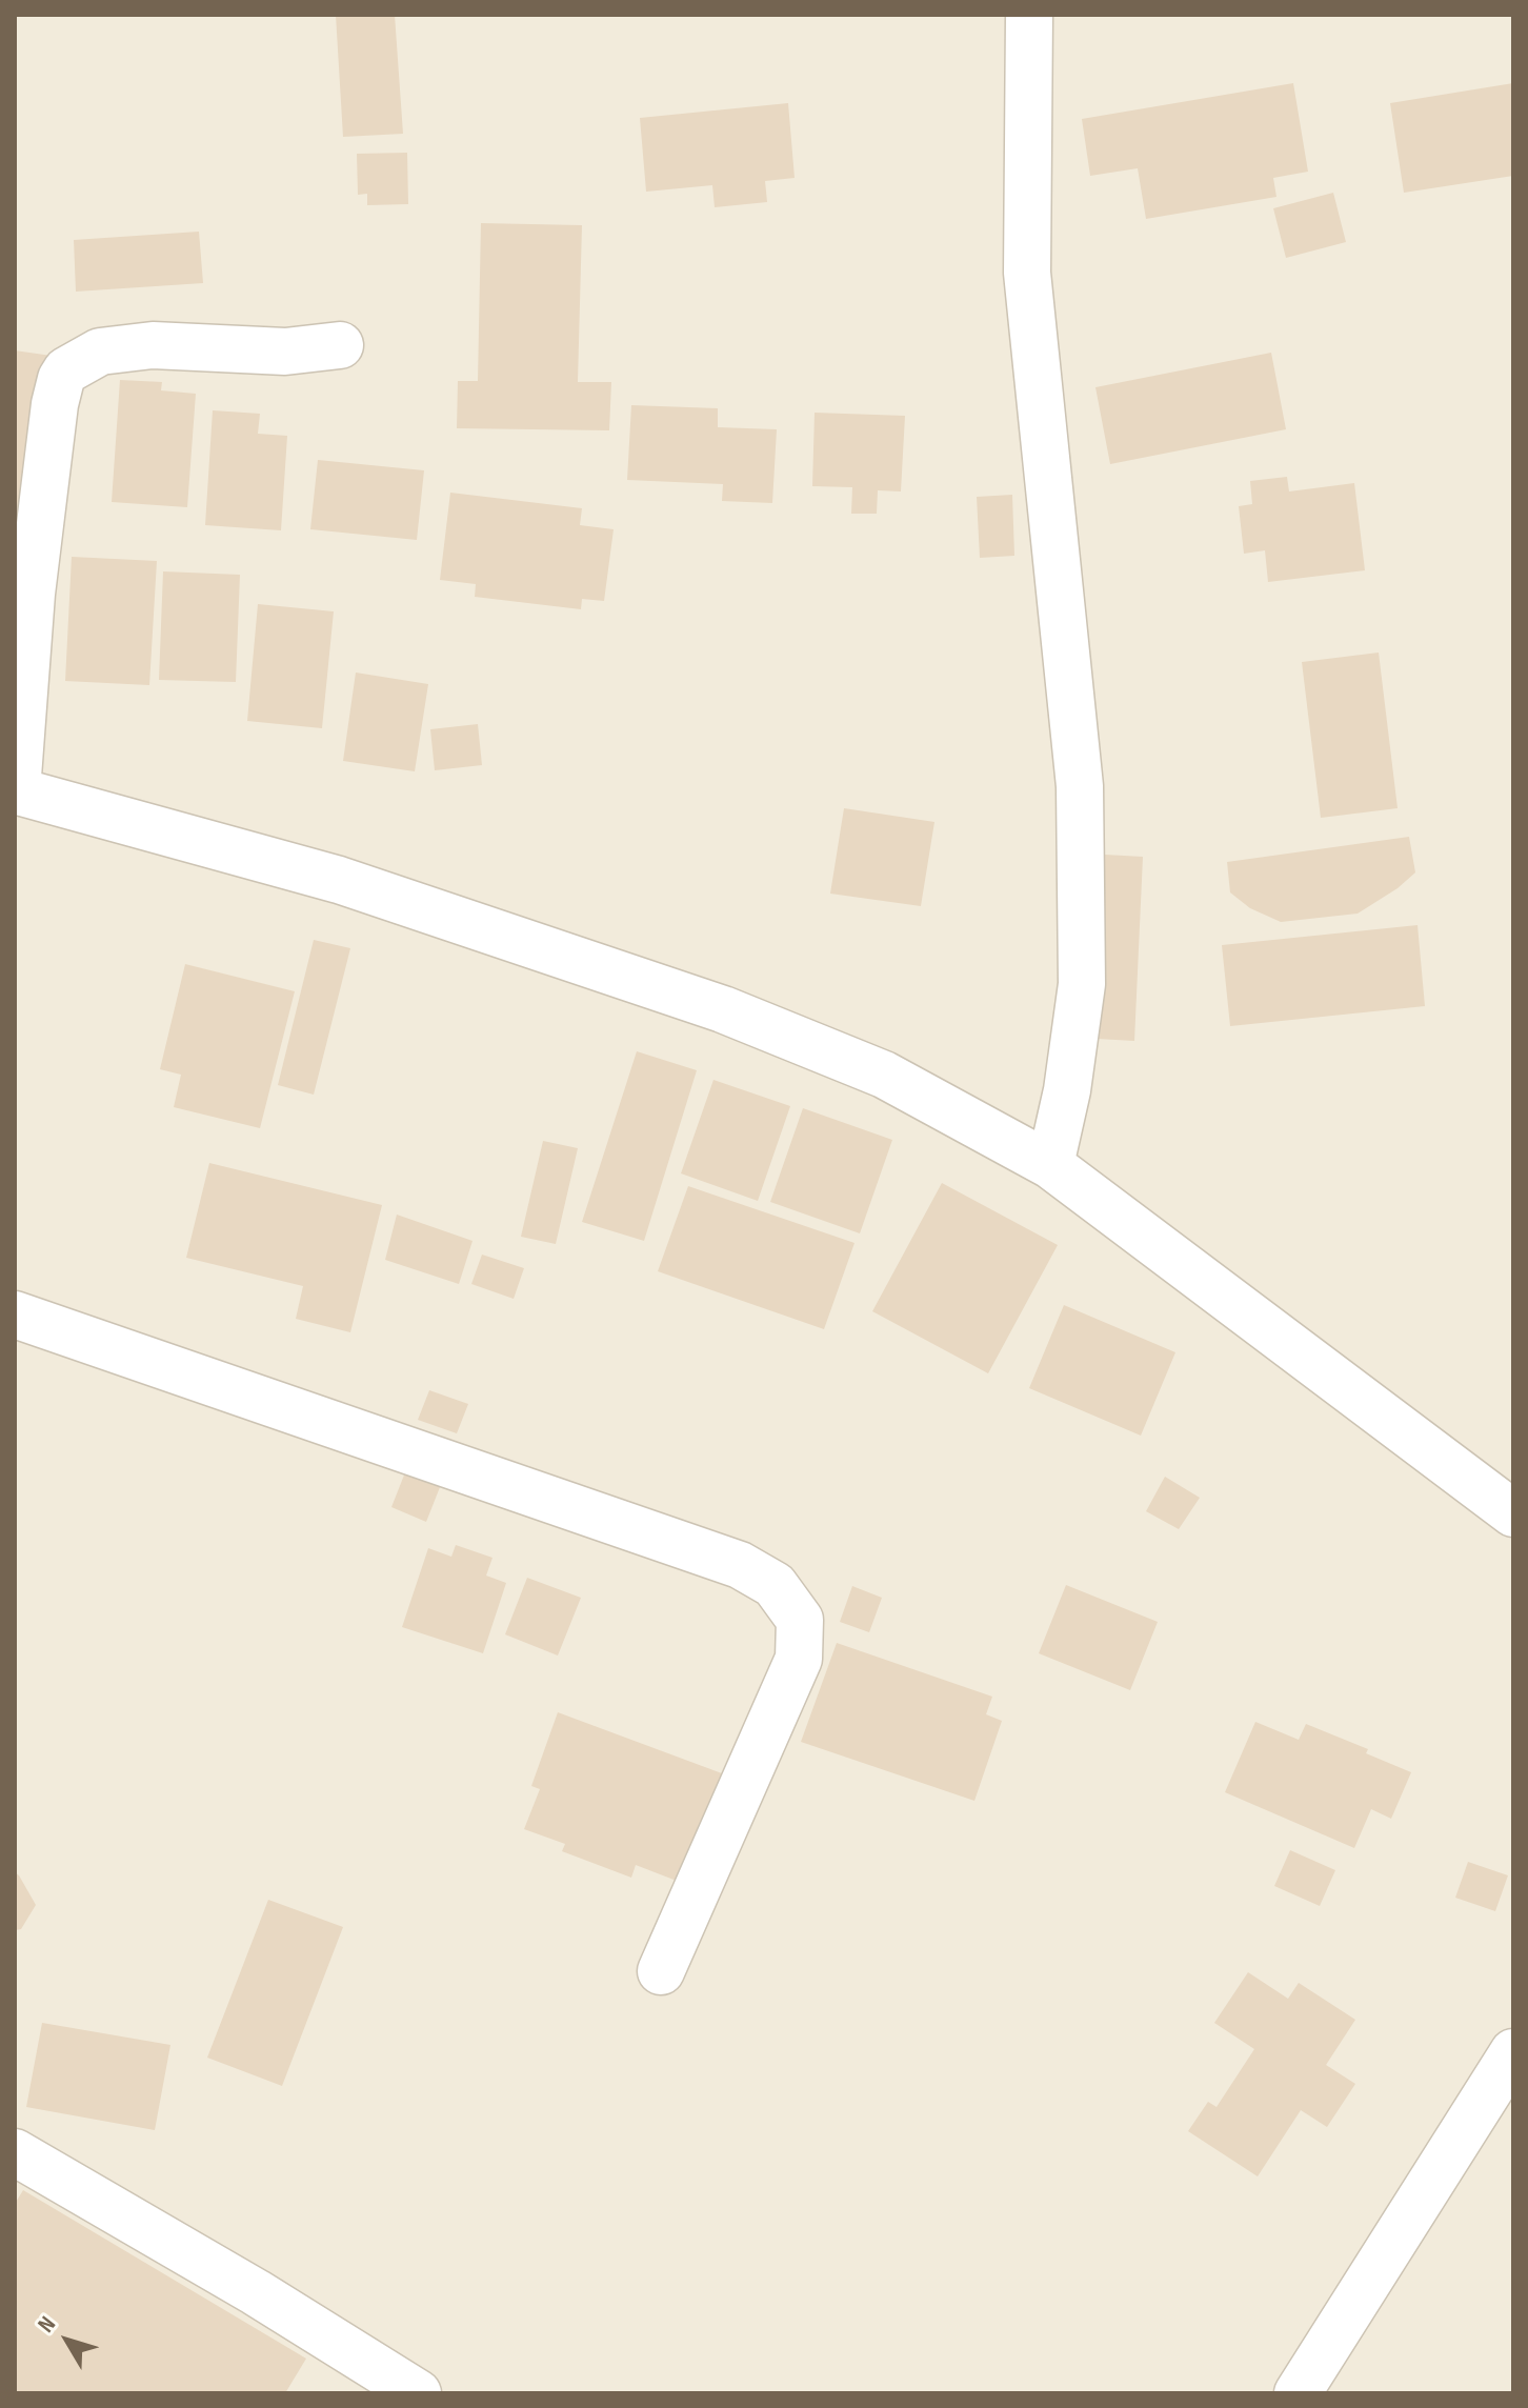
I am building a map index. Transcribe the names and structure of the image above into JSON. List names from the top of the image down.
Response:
{
  "north": "top left"
}
